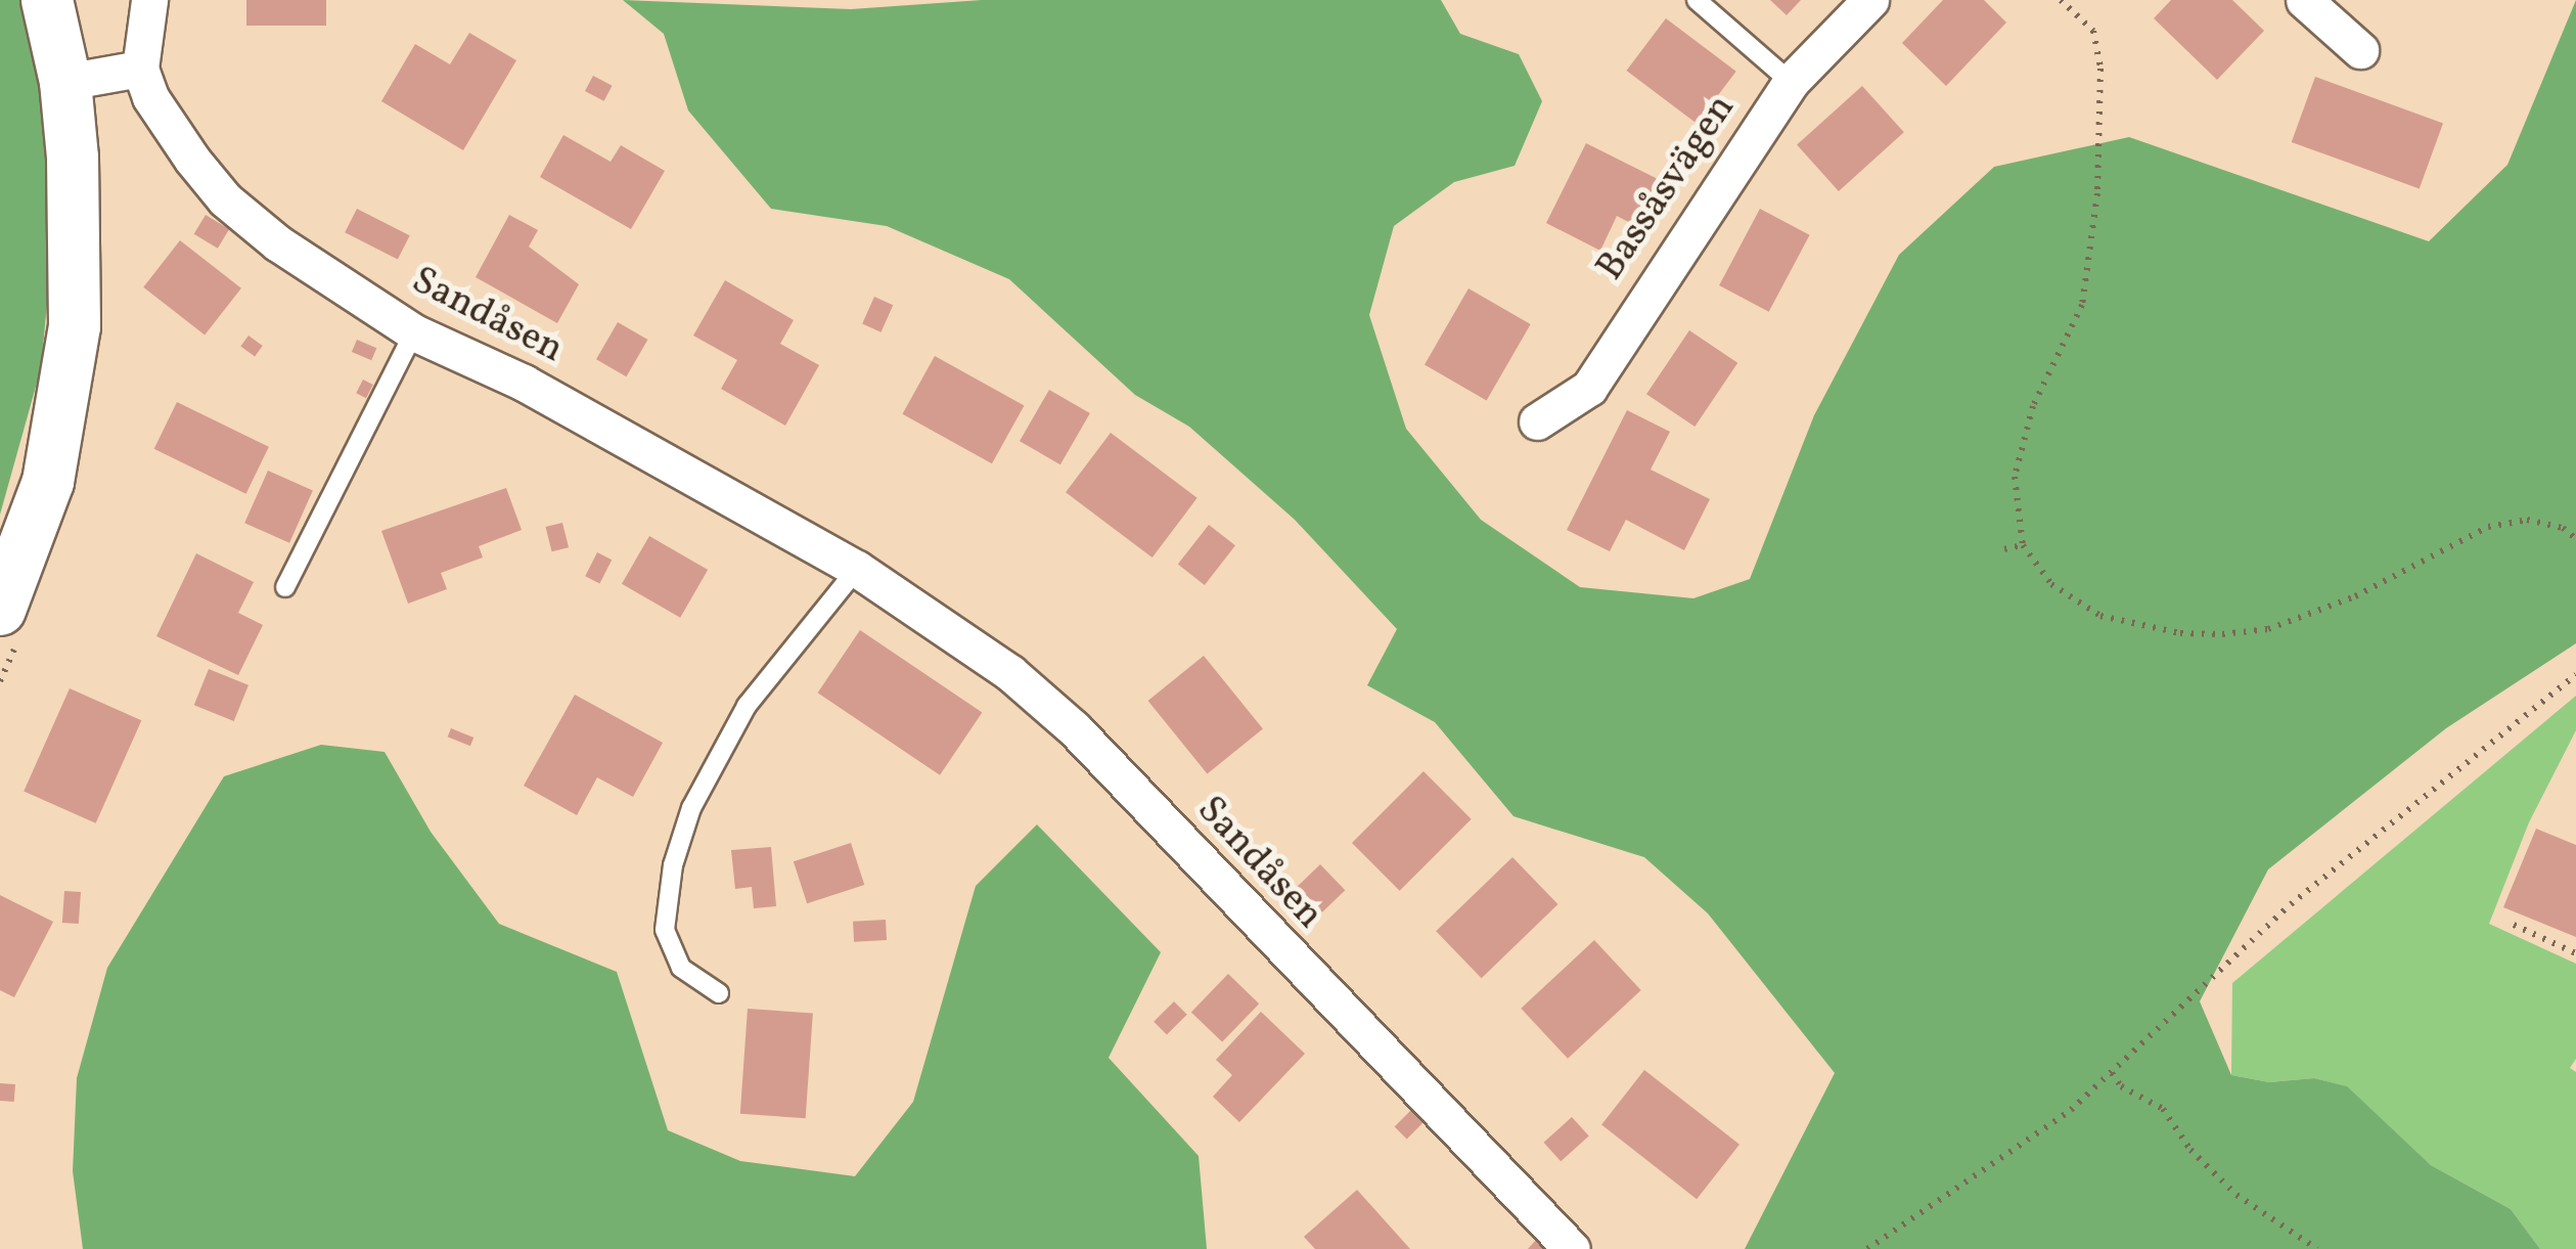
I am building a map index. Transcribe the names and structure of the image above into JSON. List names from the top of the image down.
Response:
{
  "streets": {
    "street": ["Bassåsvägen", "Sandåsen"]
  }
}
